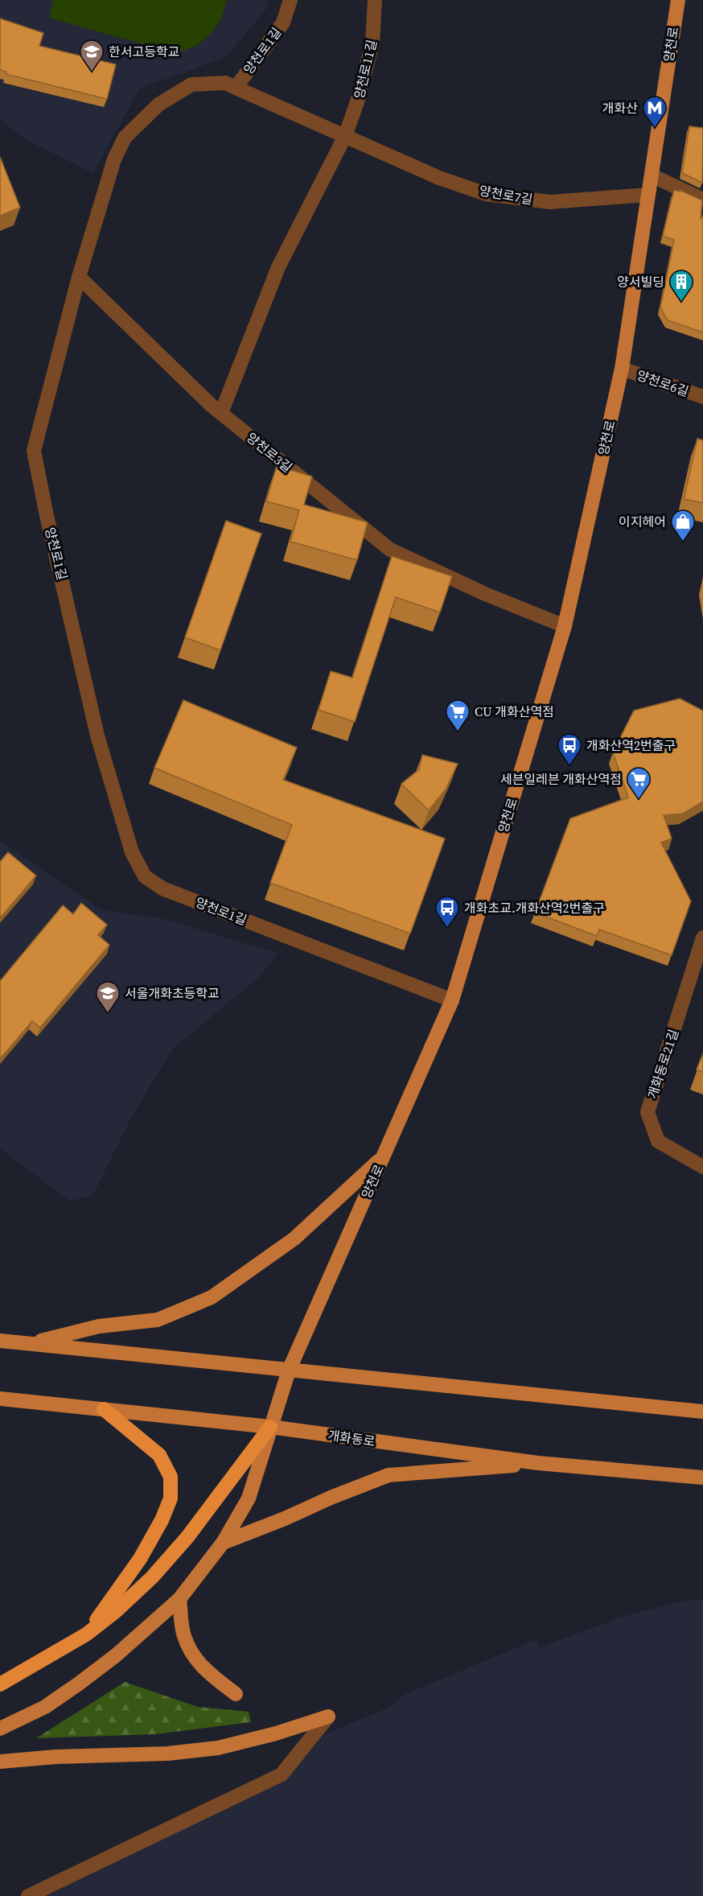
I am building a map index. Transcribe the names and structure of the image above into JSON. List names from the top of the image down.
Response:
{
  "streets": {
    "main road": ["양천로", "개화동로"],
    "street": [
      "양천로1길",
      "양천로11길",
      "양천로7길",
      "양천로6길",
      "양천로3길",
      "개화동로21길"
    ]
  },
  "crossings": [
    ["양천로", "양천로1길"],
    ["양천로", "양천로7길"],
    ["양천로", "양천로6길"],
    ["양천로", "양천로3길"],
    ["양천로", "개화동로"],
    ["양천로1길", "양천로7길"],
    ["양천로1길", "양천로3길"],
    ["양천로11길", "양천로7길"]
  ],
  "places": {
    "school or university": ["한서고등학교", "서울개화초등학교"],
    "metro station": ["개화산"],
    "building": ["양서빌딩"],
    "shop": ["이지헤어"],
    "supermarket": ["CU 개화산역점", "세븐일레븐 개화산역점"],
    "bus stop": ["개화산역2번출구", "개화초교.개화산역2번출구"]
  }
}
